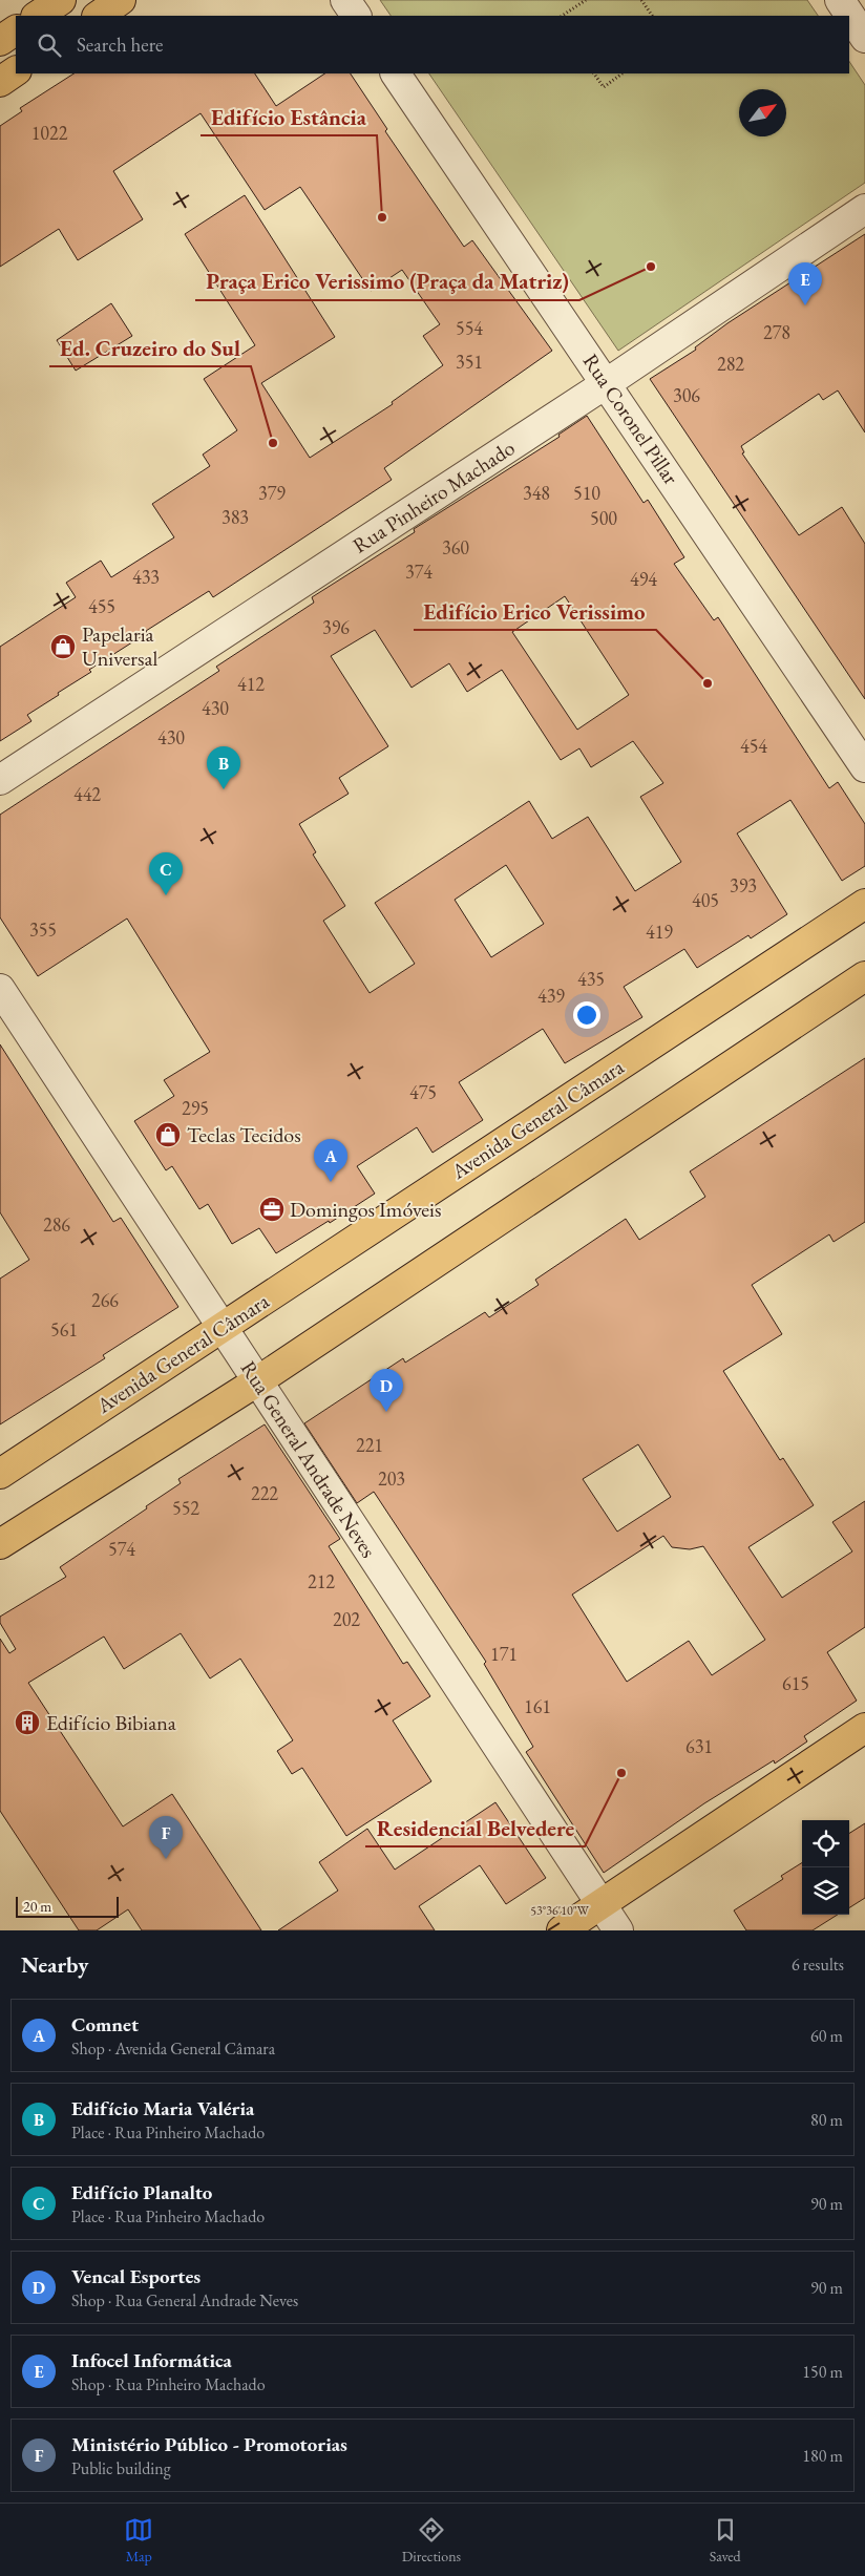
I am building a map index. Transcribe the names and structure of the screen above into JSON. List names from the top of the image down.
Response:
{
  "streets": {
    "main road": ["Avenida General Câmara"],
    "street": ["Rua Coronel Pillar", "Rua Pinheiro Machado", "Rua General Andrade Neves"]
  },
  "crossings": [
    ["Rua Coronel Pillar", "Rua Pinheiro Machado"],
    ["Avenida General Câmara", "Rua General Andrade Neves"]
  ],
  "places": {
    "other": [
      "Edifício Estância",
      "Praça Erico Verissimo (Praça da Matriz)",
      "Ed. Cruzeiro do Sul",
      "Edifício Erico Verissimo",
      "Residencial Belvedere"
    ],
    "shop": ["Papelaria Universal", "Teclas Tecidos"],
    "office": ["Domingos Imóveis"],
    "building": ["Edifício Bibiana"]
  },
  "house_numbers": [
    "1022",
    "554",
    "278",
    "351",
    "282",
    "306",
    "379",
    "348",
    "510",
    "383",
    "500",
    "360",
    "374",
    "433",
    "494",
    "455",
    "396",
    "412",
    "430",
    "430",
    "454",
    "442",
    "393",
    "405",
    "355",
    "419",
    "435",
    "439",
    "475",
    "295",
    "286",
    "266",
    "561",
    "221",
    "203",
    "222",
    "552",
    "574",
    "212",
    "202",
    "171",
    "615",
    "161",
    "631"
  ],
  "scale_bar": "20 m",
  "north": "top right",
  "page": {
    "search": "Search here",
    "pins": [
      "E",
      "B",
      "C",
      "A",
      "D",
      "F"
    ],
    "scale": "20 m",
    "heading": ["Nearby", "6 results"],
    "list": [
      {
        "mark": "A",
        "name": "Comnet",
        "note": "Shop · Avenida General Câmara",
        "value": "60 m"
      },
      {
        "mark": "B",
        "name": "Edifício Maria Valéria",
        "note": "Place · Rua Pinheiro Machado",
        "value": "80 m"
      },
      {
        "mark": "C",
        "name": "Edifício Planalto",
        "note": "Place · Rua Pinheiro Machado",
        "value": "90 m"
      },
      {
        "mark": "D",
        "name": "Vencal Esportes",
        "note": "Shop · Rua General Andrade Neves",
        "value": "90 m"
      },
      {
        "mark": "E",
        "name": "Infocel Informática",
        "note": "Shop · Rua Pinheiro Machado",
        "value": "150 m"
      },
      {
        "mark": "F",
        "name": "Ministério Público - Promotorias",
        "note": "Public building",
        "value": "180 m"
      }
    ],
    "nav": ["Map", "Directions", "Saved"]
  },
  "coordinates": ["53°36'10\"W"]
}
